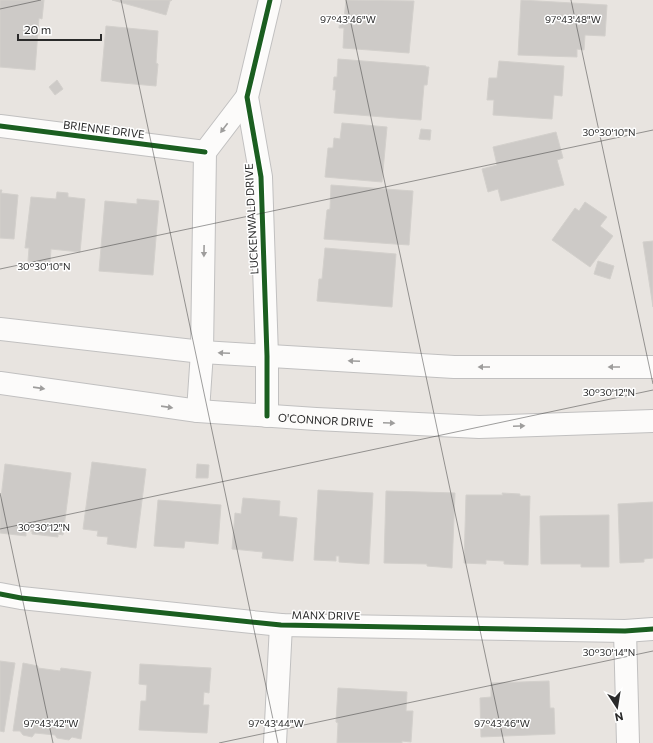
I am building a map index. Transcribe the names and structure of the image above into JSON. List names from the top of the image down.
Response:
{
  "streets": {
    "street": [
      "BRIENNE DRIVE",
      "LUCKENWALD DRIVE",
      "O'CONNOR DRIVE",
      "MANX DRIVE"
    ]
  },
  "crossings": [
    ["BRIENNE DRIVE", "LUCKENWALD DRIVE"],
    ["LUCKENWALD DRIVE", "O'CONNOR DRIVE"]
  ],
  "scale_bar": "20 m",
  "north": "bottom",
  "coordinates": [
    "97°43'46\"W",
    "97°43'48\"W",
    "30°30'10\"N",
    "30°30'12\"N",
    "30°30'14\"N",
    "97°43'42\"W",
    "97°43'44\"W"
  ]
}
